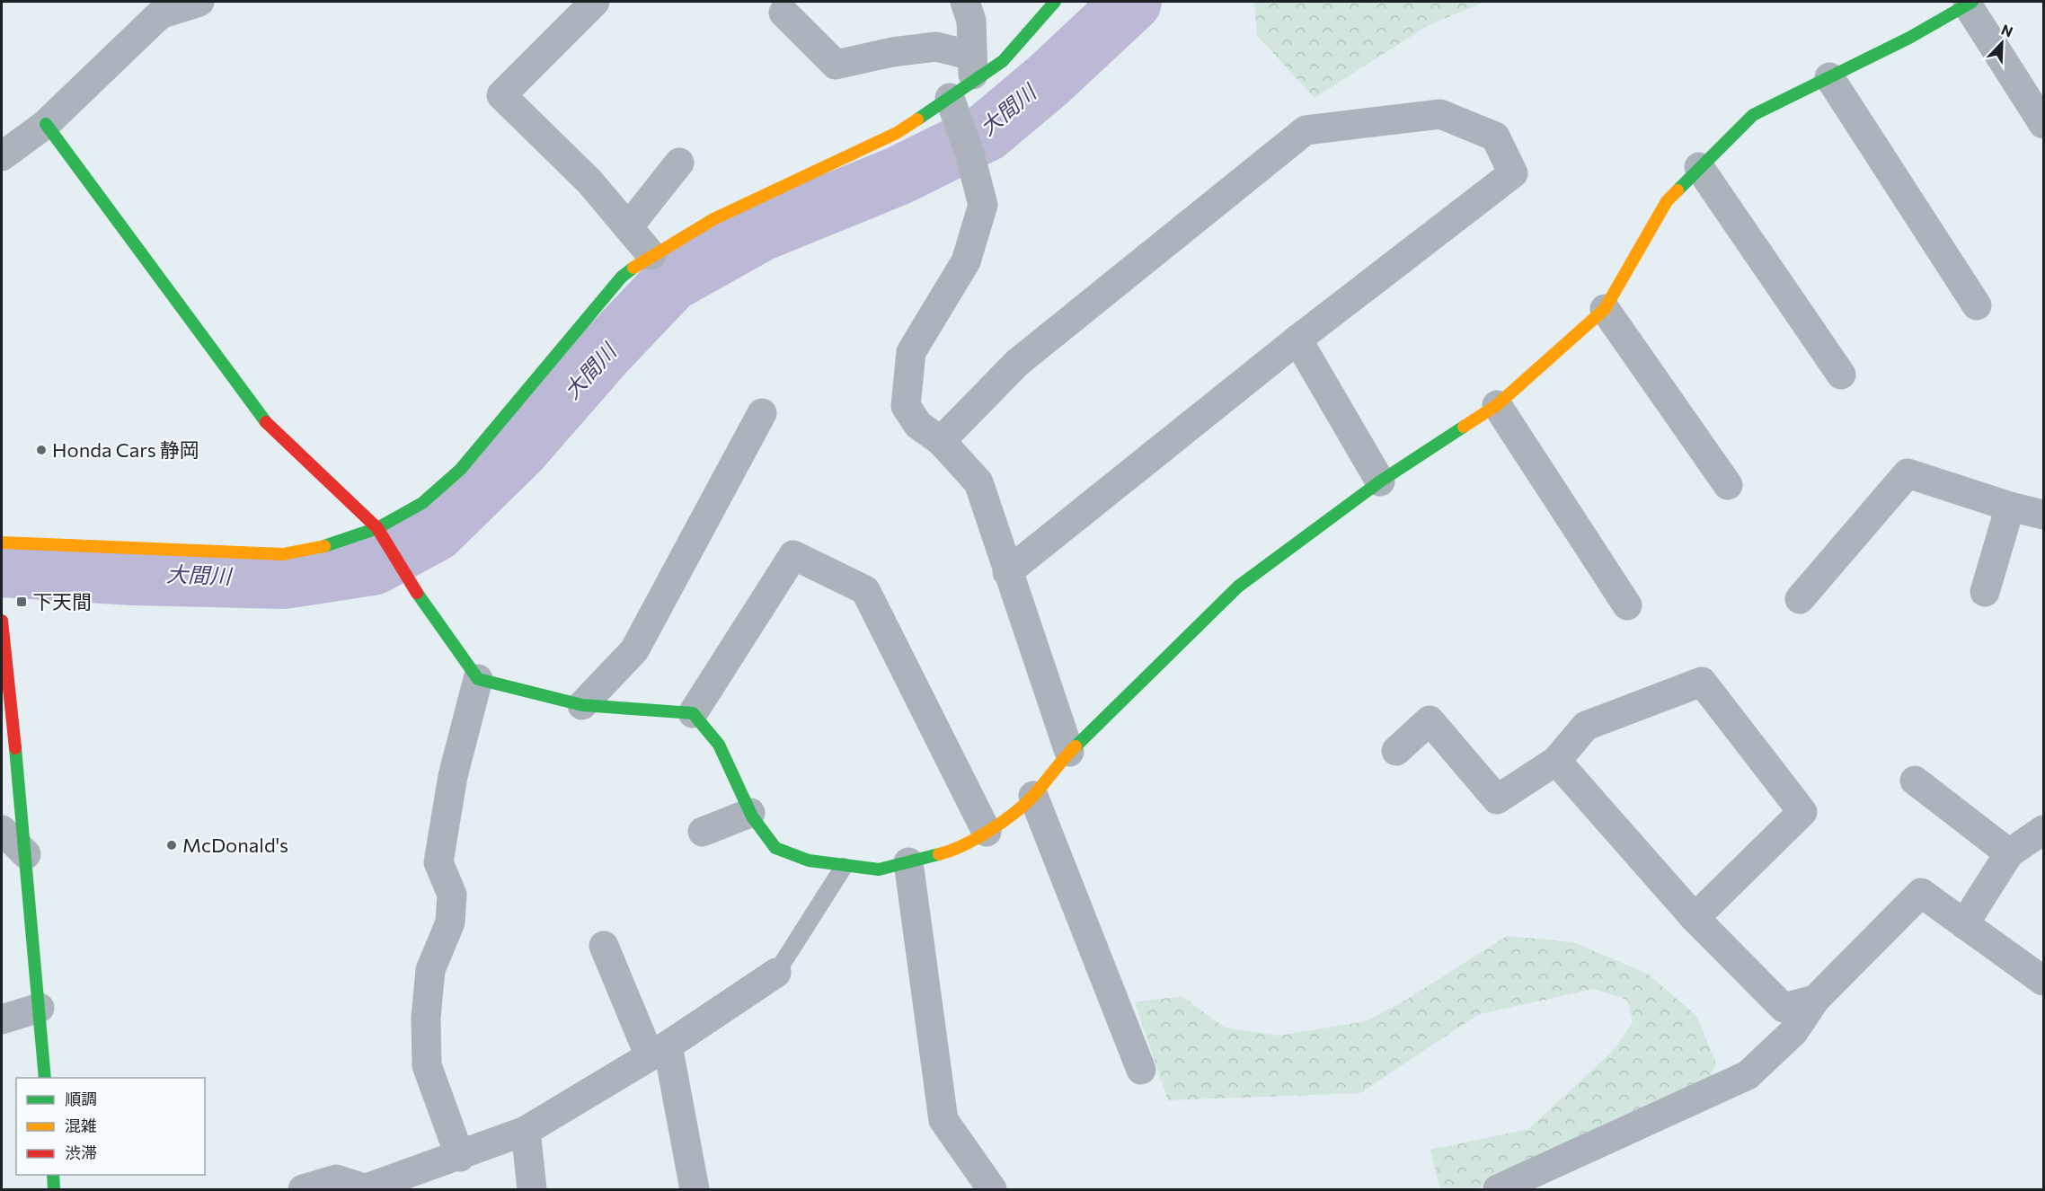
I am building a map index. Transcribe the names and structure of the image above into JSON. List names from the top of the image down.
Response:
{
  "water": ["大間川"],
  "places": {
    "other": ["Honda Cars 静岡", "McDonald's"],
    "transit": ["下天間"]
  },
  "legend": ["順調", "混雑", "渋滞"],
  "north": "top right"
}
